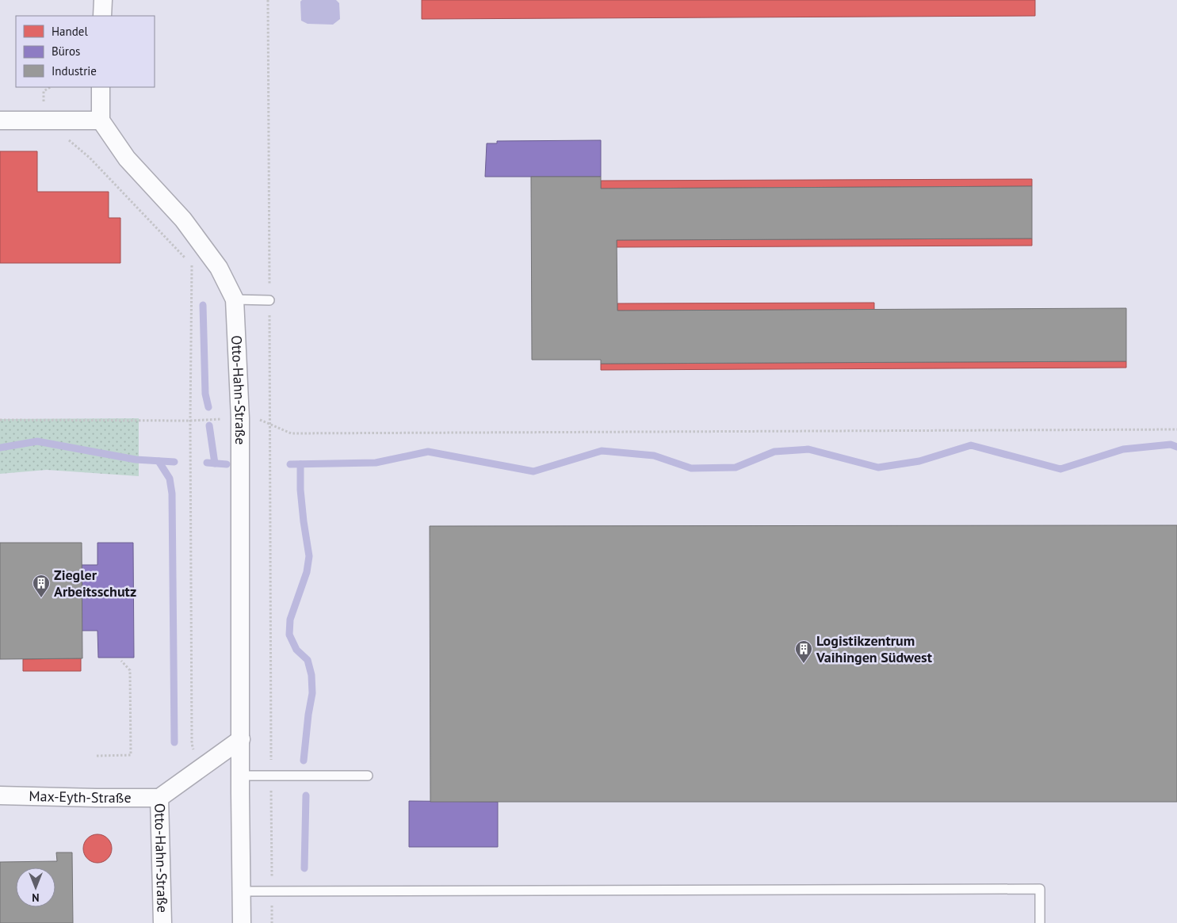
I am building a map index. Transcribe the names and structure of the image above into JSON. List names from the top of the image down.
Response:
{
  "streets": {
    "street": ["Otto-Hahn-Straße", "Max-Eyth-Straße"]
  },
  "crossings": [
    ["Otto-Hahn-Straße", "Max-Eyth-Straße"]
  ],
  "places": {
    "building": ["Ziegler Arbeitsschutz", "Logistikzentrum Vaihingen Südwest"]
  },
  "legend": ["Handel", "Büros", "Industrie"],
  "north": "bottom"
}
